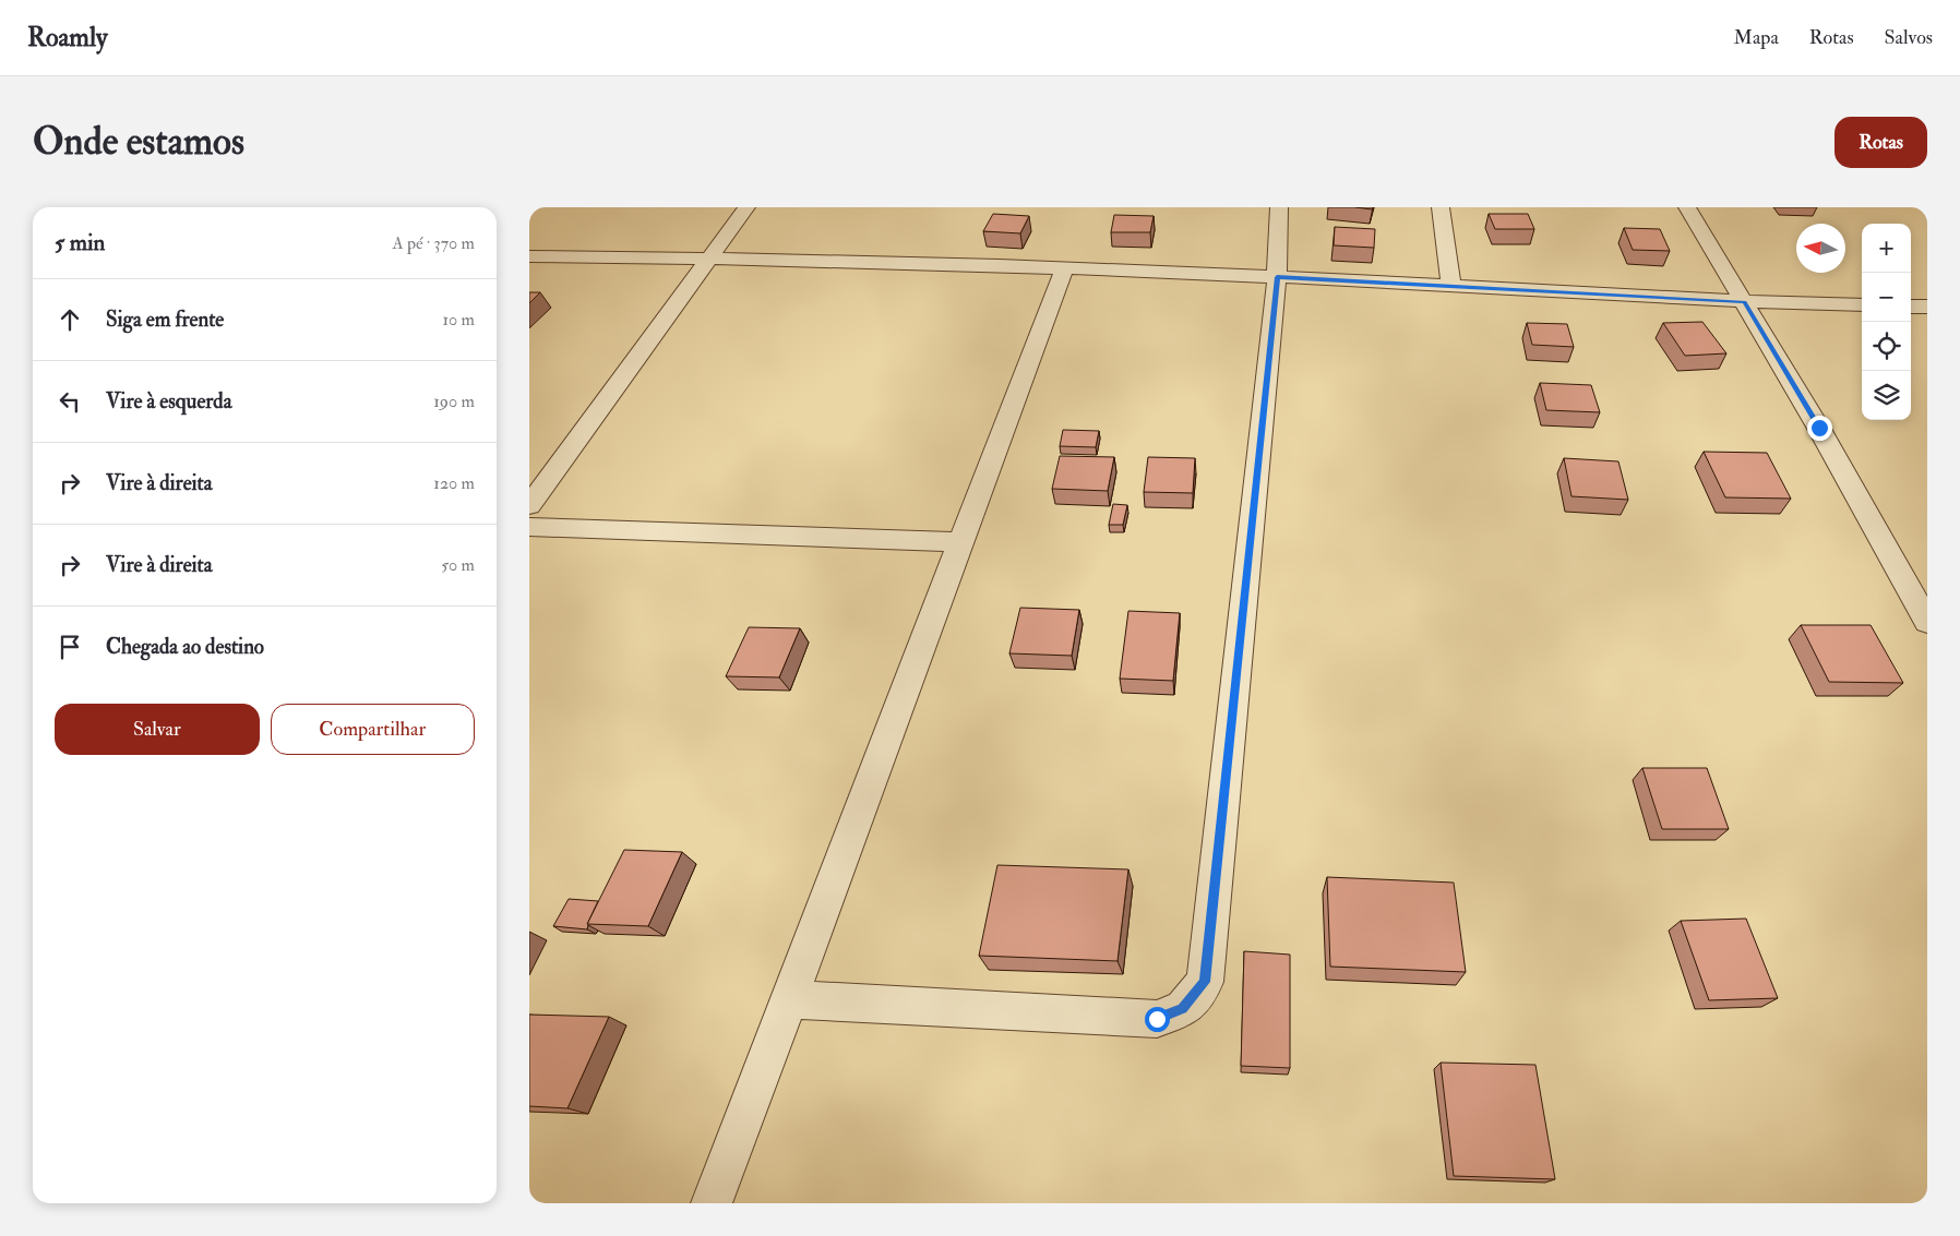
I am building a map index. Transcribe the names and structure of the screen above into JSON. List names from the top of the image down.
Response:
{
  "north": "left",
  "page": {
    "header": "Roamly",
    "nav": ["Mapa", "Rotas", "Salvos"],
    "buttons": [
      "Rotas",
      ["Salvar", "Compartilhar"]
    ],
    "title": "Onde estamos",
    "heading": ["5 min", "A pé · 370 m"],
    "map_buttons": ["+", "−"],
    "list": [
      ["Siga em frente", "10 m"],
      ["Vire à esquerda", "190 m"],
      ["Vire à direita", "120 m"],
      ["Vire à direita", "50 m"],
      "Chegada ao destino"
    ]
  }
}
